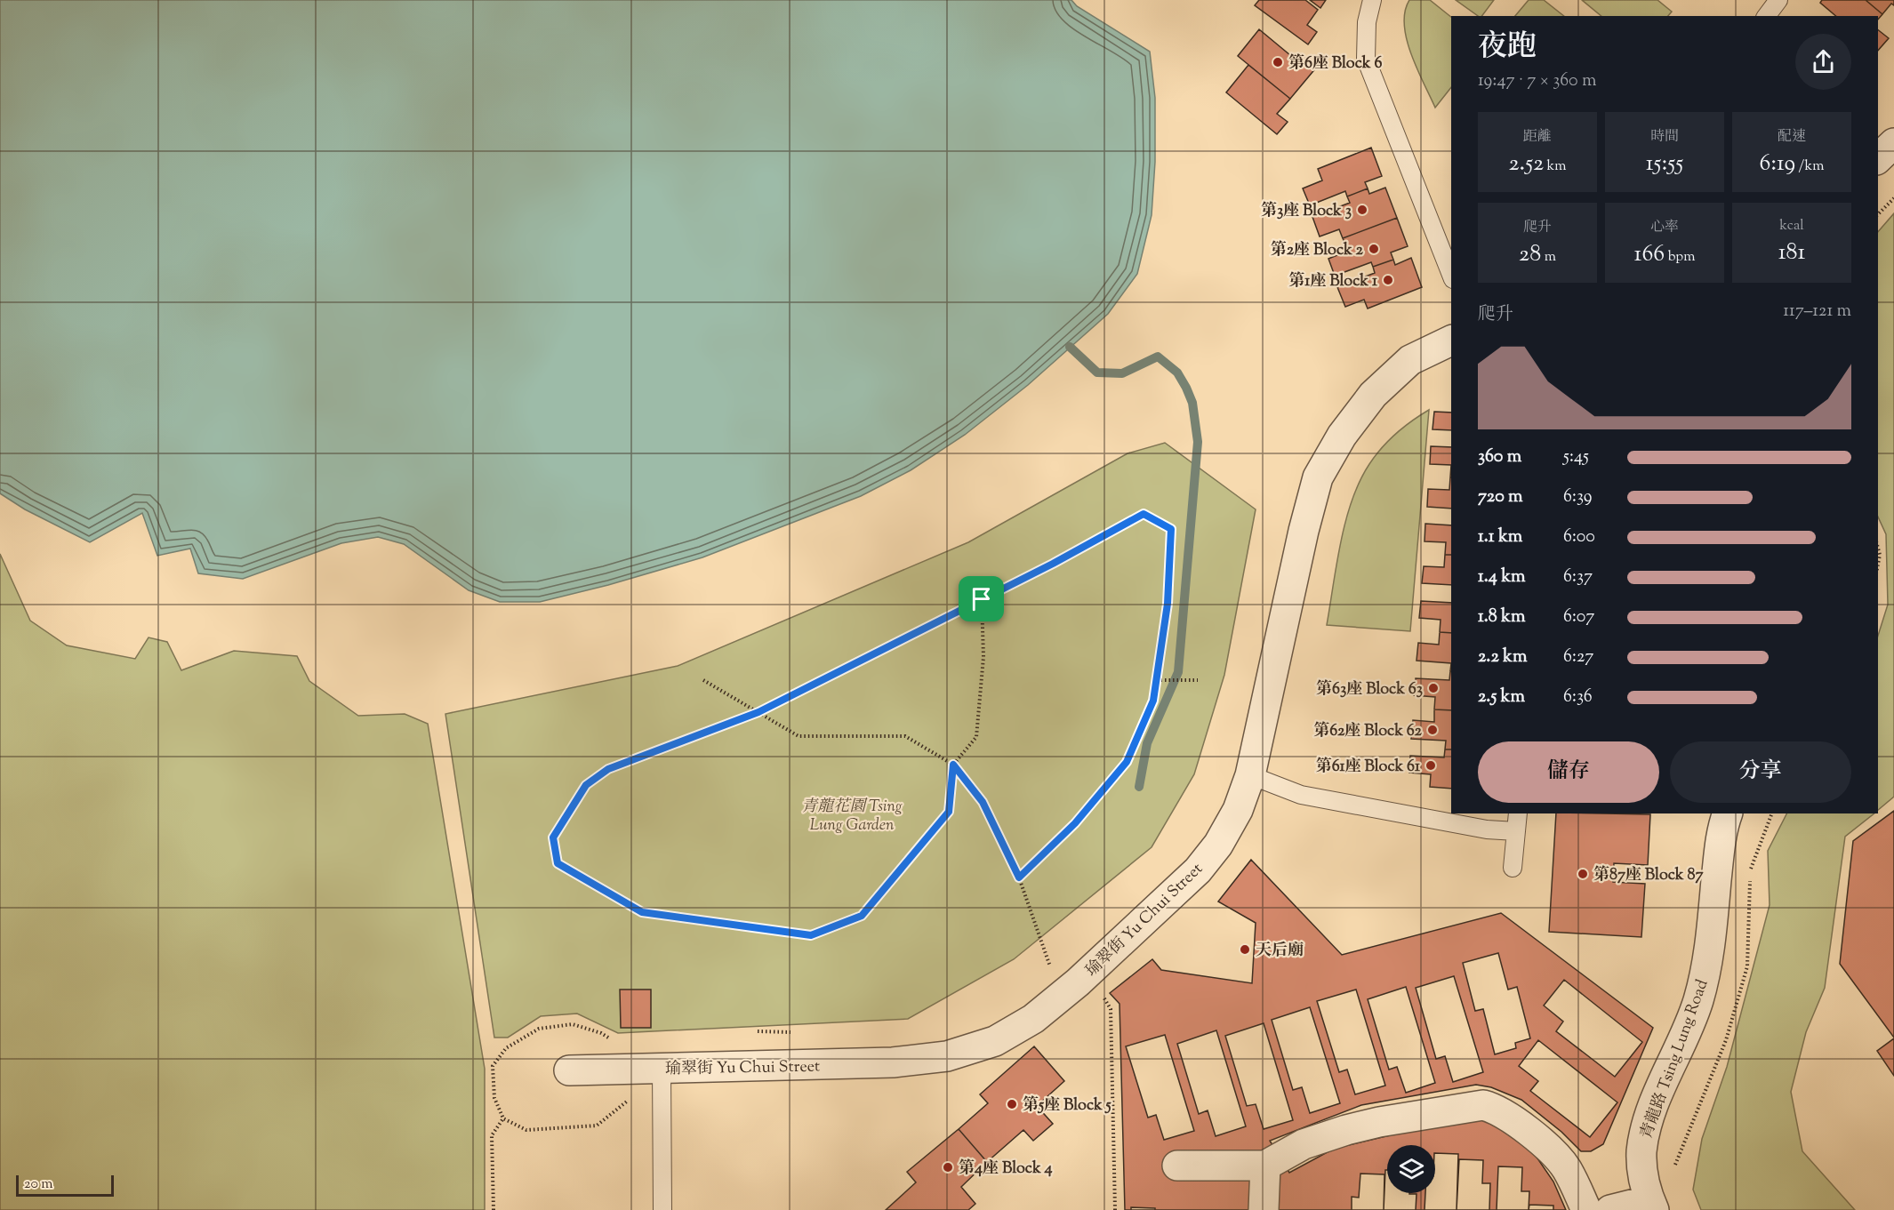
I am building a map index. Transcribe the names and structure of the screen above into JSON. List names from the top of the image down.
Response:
{
  "streets": {
    "street": ["瑜翠街 Yu Chui Street", "青龍路 Tsing Lung Road"]
  },
  "parks": ["青龍花園 Tsing Lung Garden"],
  "places": [
    "第6座 Block 6",
    "第3座 Block 3",
    "第2座 Block 2",
    "第1座 Block 1",
    "第63座 Block 63",
    "第62座 Block 62",
    "第61座 Block 61",
    "第87座 Block 87",
    "天后廟",
    "第5座 Block 5",
    "第4座 Block 4"
  ],
  "scale_bar": "20 m",
  "page": {
    "heading": ["夜跑", "19:47 · 7 × 360 m"],
    "stats": [
      ["距離", "2.52 km"],
      ["時間", "15:55"],
      ["配速", "6:19 /km"],
      ["爬升", "28 m"],
      ["心率", "166 bpm"],
      ["kcal", "181"]
    ],
    "chart": ["爬升", "117–121 m"],
    "list": [
      {
        "name": "360 m",
        "note": "5:45"
      },
      {
        "name": "720 m",
        "note": "6:39"
      },
      {
        "name": "1.1 km",
        "note": "6:00"
      },
      {
        "name": "1.4 km",
        "note": "6:37"
      },
      {
        "name": "1.8 km",
        "note": "6:07"
      },
      {
        "name": "2.2 km",
        "note": "6:27"
      },
      {
        "name": "2.5 km",
        "note": "6:36"
      }
    ],
    "buttons": ["儲存", "分享"],
    "scale": "20 m"
  }
}
